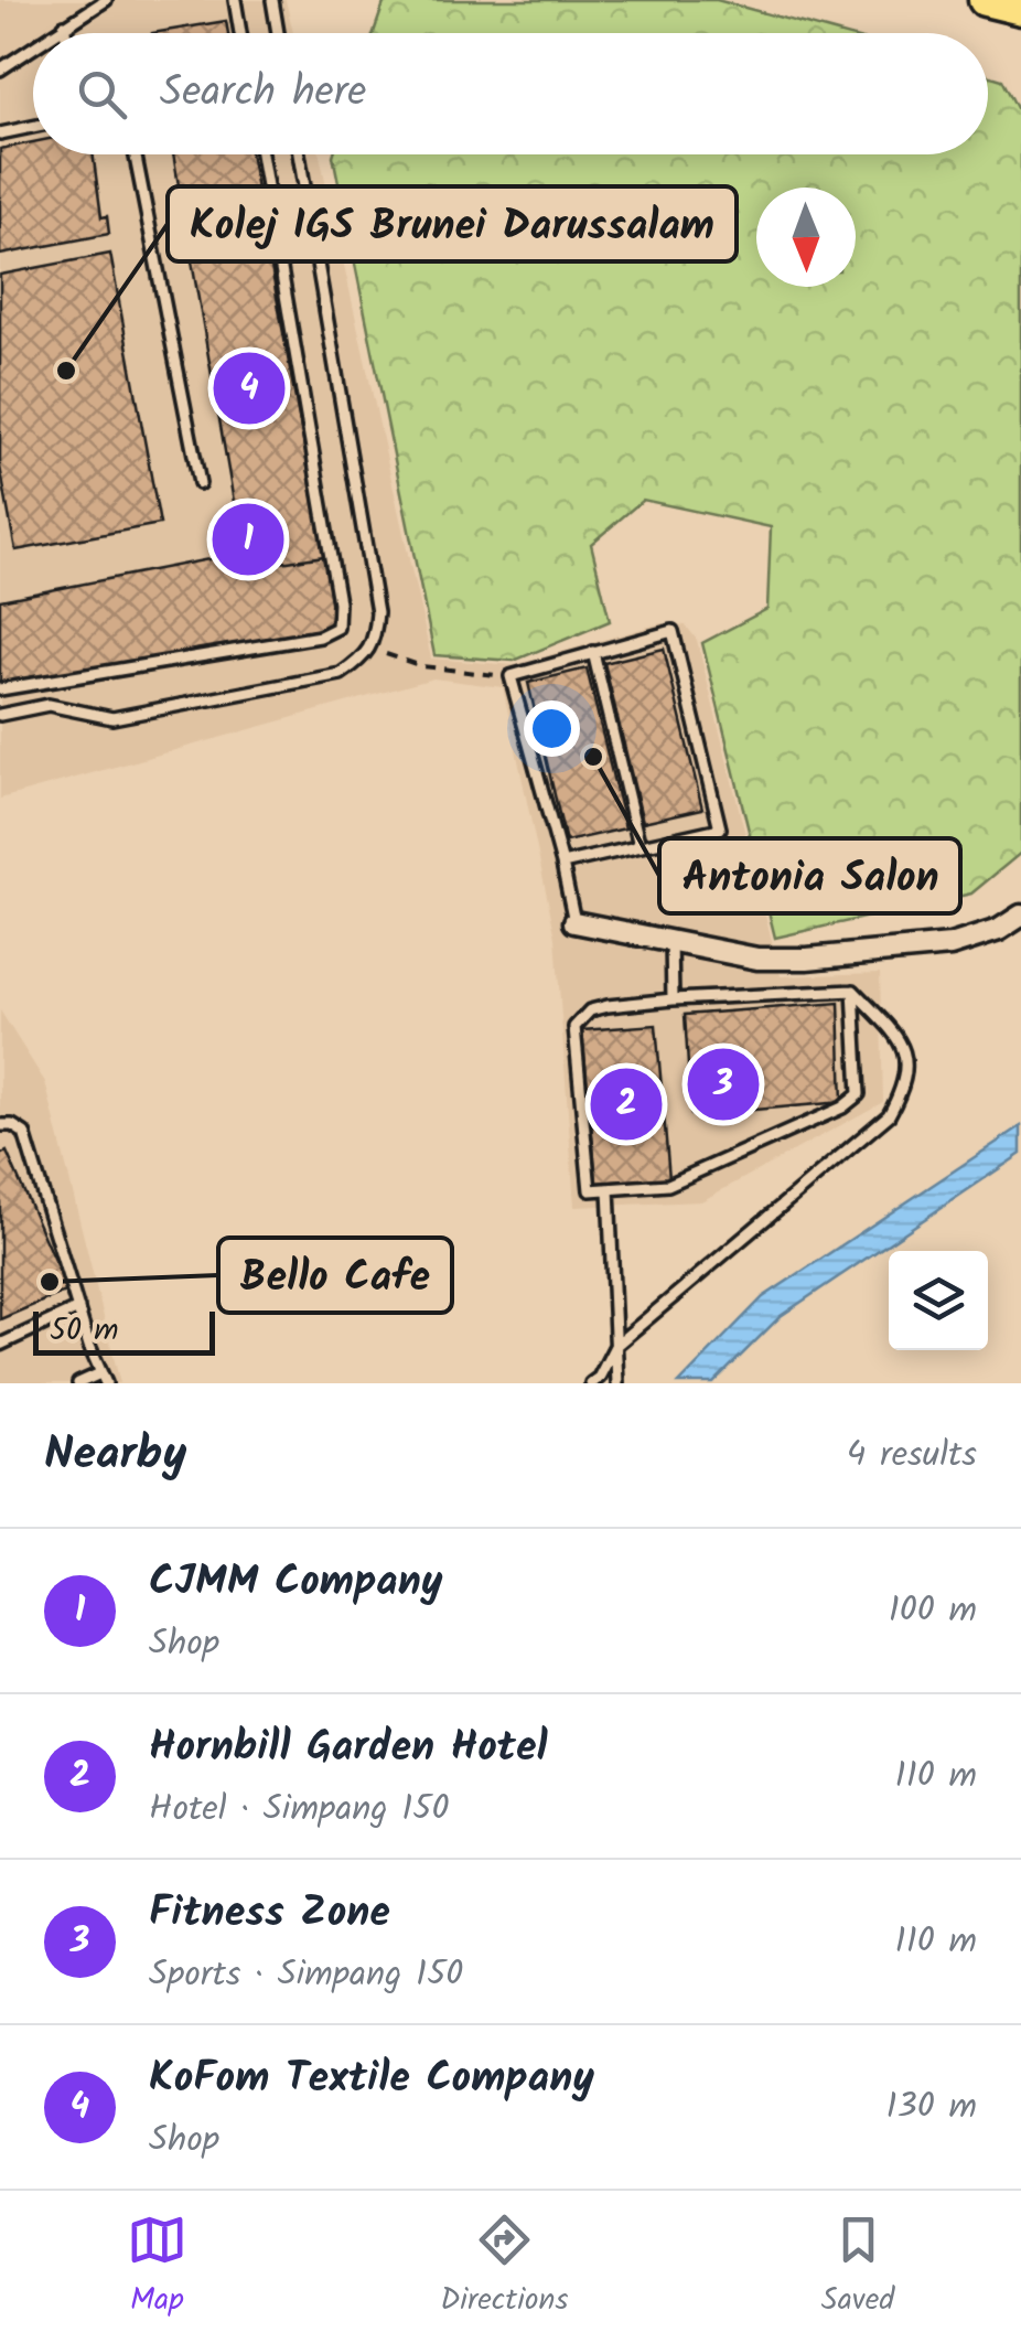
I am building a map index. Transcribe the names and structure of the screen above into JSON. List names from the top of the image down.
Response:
{
  "places": ["Kolej IGS Brunei Darussalam", "Antonia Salon", "Bello Cafe"],
  "scale_bar": "50 m",
  "north": "bottom",
  "page": {
    "search": "Search here",
    "pins": [
      "4",
      "1",
      "3",
      "2"
    ],
    "scale": "50 m",
    "heading": ["Nearby", "4 results"],
    "list": [
      {
        "mark": "1",
        "name": "CJMM Company",
        "note": "Shop",
        "value": "100 m"
      },
      {
        "mark": "2",
        "name": "Hornbill Garden Hotel",
        "note": "Hotel · Simpang 150",
        "value": "110 m"
      },
      {
        "mark": "3",
        "name": "Fitness Zone",
        "note": "Sports · Simpang 150",
        "value": "110 m"
      },
      {
        "mark": "4",
        "name": "KoFom Textile Company",
        "note": "Shop",
        "value": "130 m"
      }
    ],
    "nav": ["Map", "Directions", "Saved"]
  }
}
